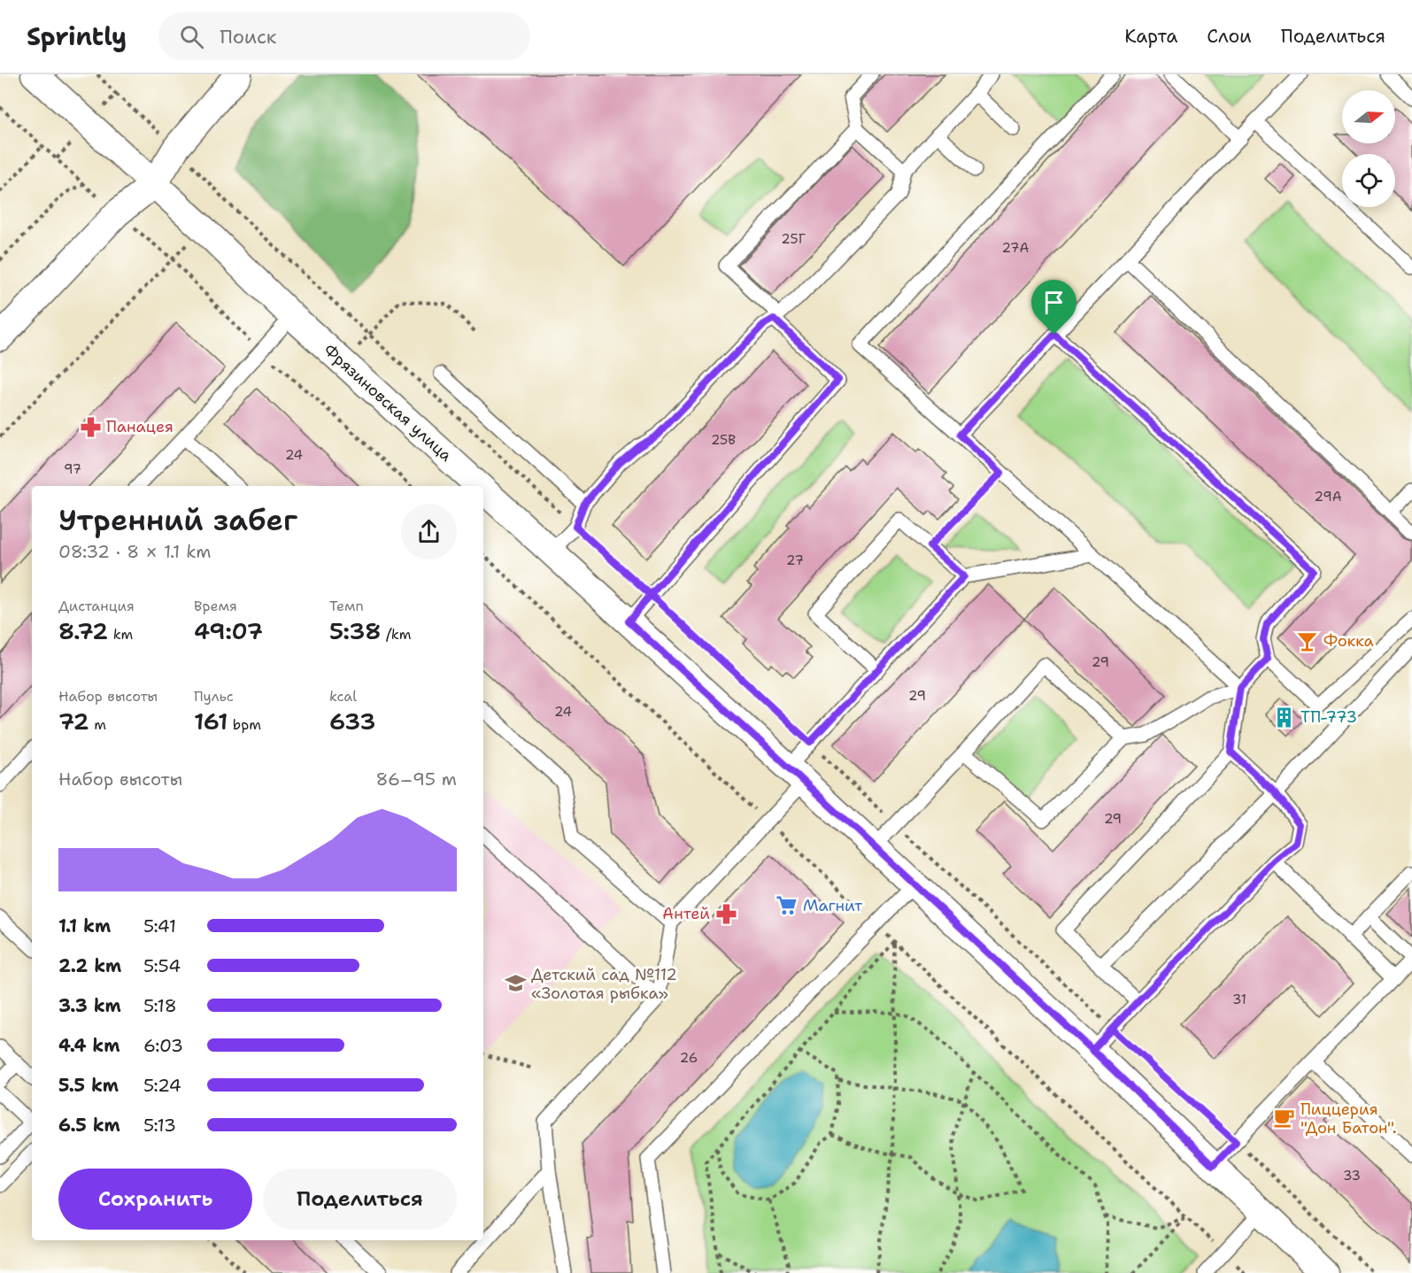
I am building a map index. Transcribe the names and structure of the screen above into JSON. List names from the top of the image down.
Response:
{
  "streets": {
    "street": ["Фрязиновская улица"]
  },
  "places": {
    "pharmacy": ["Панацея", "Антей"],
    "bar": ["Фокка"],
    "building": ["ТП-773"],
    "supermarket": ["Магнит"],
    "school or university": ["Детский сад №112 «Золотая рыбка»"],
    "cafe": ["Пиццерия \"Дон Батон\"."]
  },
  "house_numbers": [
    "25Г",
    "27А",
    "25В",
    "24",
    "97",
    "29А",
    "27",
    "29",
    "29",
    "24",
    "29",
    "31",
    "26",
    "33"
  ],
  "north": "right",
  "page": {
    "header": "Sprintly",
    "search": "Поиск",
    "nav": ["Карта", "Слои", "Поделиться"],
    "heading": ["Утренний забег", "08:32 · 8 × 1.1 km"],
    "stats": [
      ["Дистанция", "8.72 km"],
      ["Время", "49:07"],
      ["Темп", "5:38 /km"],
      ["Набор высоты", "72 m"],
      ["Пульс", "161 bpm"],
      ["kcal", "633"]
    ],
    "chart": ["Набор высоты", "86–95 m"],
    "list": [
      {
        "name": "1.1 km",
        "note": "5:41"
      },
      {
        "name": "2.2 km",
        "note": "5:54"
      },
      {
        "name": "3.3 km",
        "note": "5:18"
      },
      {
        "name": "4.4 km",
        "note": "6:03"
      },
      {
        "name": "5.5 km",
        "note": "5:24"
      },
      {
        "name": "6.5 km",
        "note": "5:13"
      }
    ],
    "buttons": ["Сохранить", "Поделиться"]
  }
}
